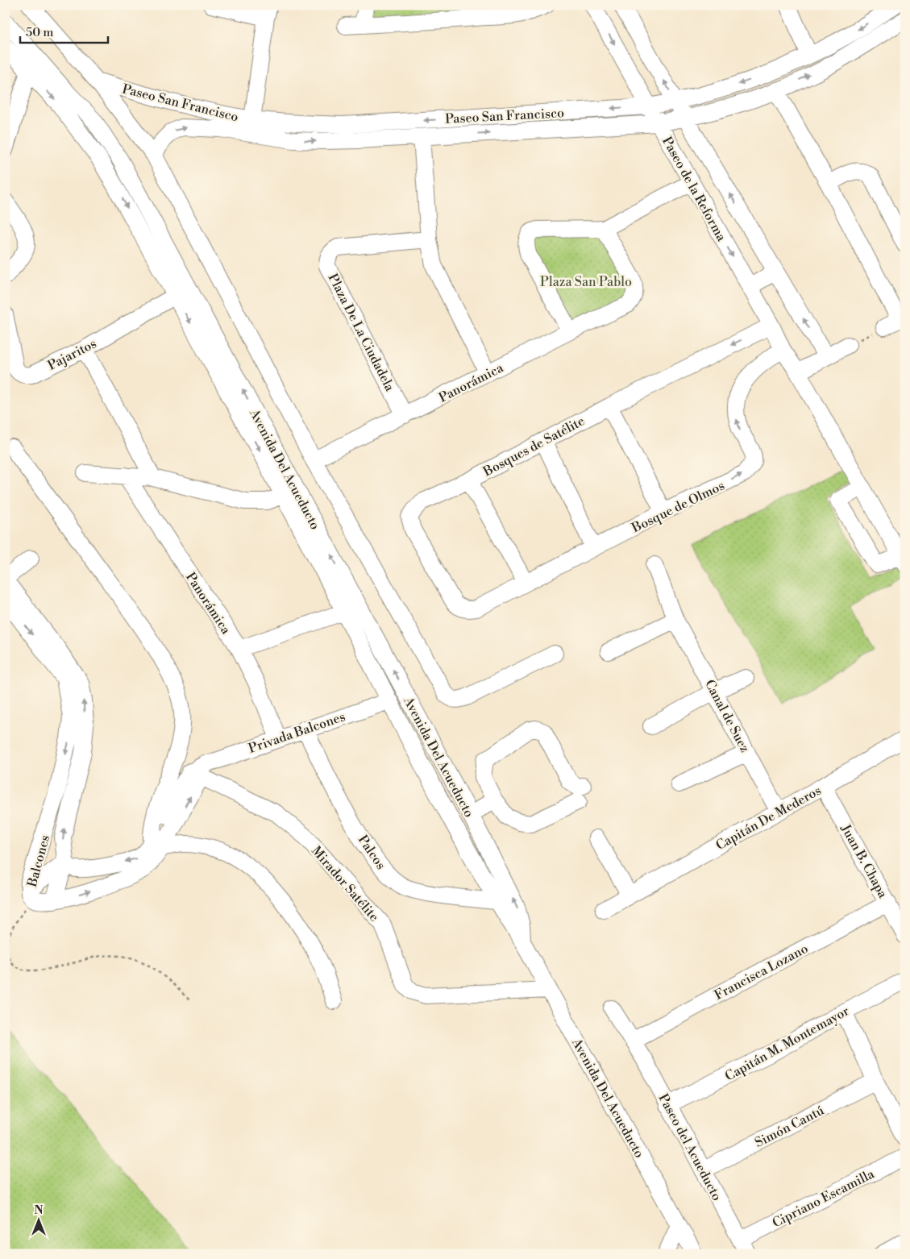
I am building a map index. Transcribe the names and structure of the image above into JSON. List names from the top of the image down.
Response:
{
  "streets": {
    "street": [
      "Paseo San Francisco",
      "Paseo de la Reforma",
      "Plaza De La Ciudadela",
      "Pajaritos",
      "Panorámica",
      "Bosques de Satélite",
      "Avenida Del Acueducto",
      "Bosque de Olmos",
      "Canal de Suez",
      "Privada Balcones",
      "Capitán De Mederos",
      "Palcos",
      "Balcones",
      "Juan B. Chapa",
      "Mirador Satélite",
      "Francisca Lozano",
      "Capitán M. Montemayor",
      "Simón Cantú",
      "Paseo del Acueducto",
      "Cipriano Escamilla"
    ]
  },
  "crossings": [
    ["Paseo San Francisco", "Paseo de la Reforma"],
    ["Paseo de la Reforma", "Bosques de Satélite"],
    ["Paseo de la Reforma", "Bosque de Olmos"],
    ["Plaza De La Ciudadela", "Panorámica"],
    ["Pajaritos", "Avenida Del Acueducto"],
    ["Panorámica", "Privada Balcones"],
    ["Bosques de Satélite", "Bosque de Olmos"],
    ["Avenida Del Acueducto", "Privada Balcones"],
    ["Avenida Del Acueducto", "Palcos"],
    ["Avenida Del Acueducto", "Mirador Satélite"],
    ["Canal de Suez", "Capitán De Mederos"],
    ["Privada Balcones", "Palcos"],
    ["Privada Balcones", "Mirador Satélite"],
    ["Capitán De Mederos", "Juan B. Chapa"],
    ["Juan B. Chapa", "Francisca Lozano"],
    ["Francisca Lozano", "Paseo del Acueducto"],
    ["Capitán M. Montemayor", "Paseo del Acueducto"],
    ["Simón Cantú", "Paseo del Acueducto"],
    ["Paseo del Acueducto", "Cipriano Escamilla"]
  ],
  "one_way": ["Bosque de Olmos"],
  "parks": ["Plaza San Pablo"],
  "scale_bar": "50 m",
  "north": "top"
}
